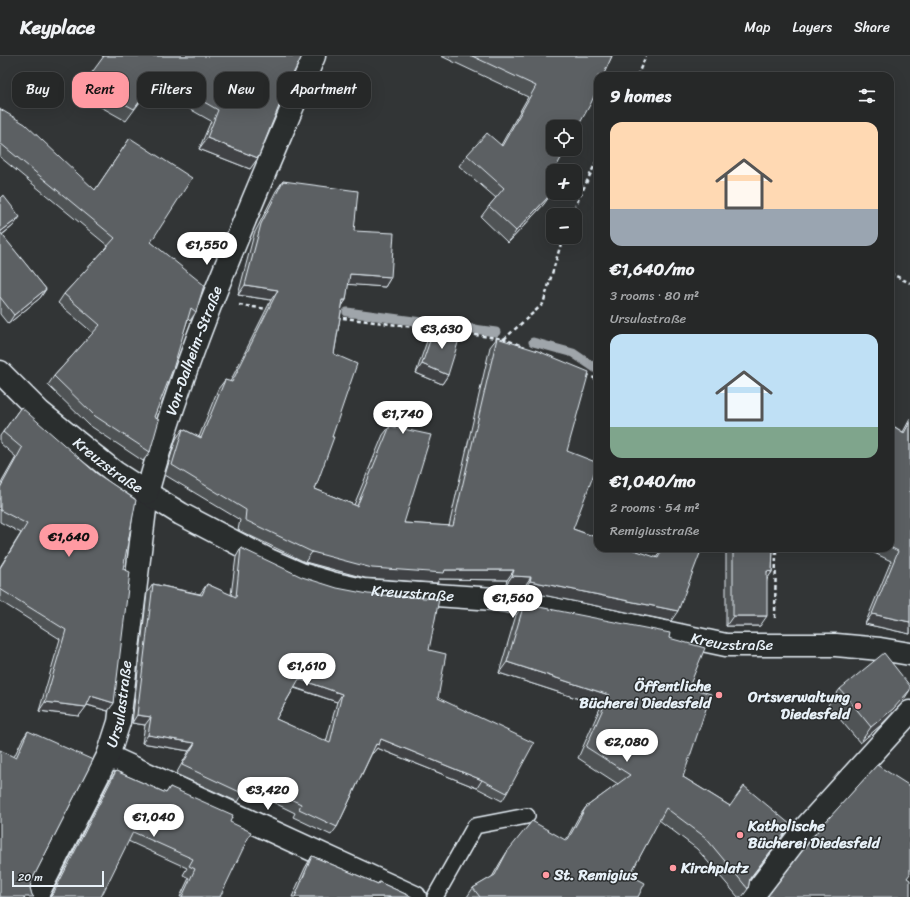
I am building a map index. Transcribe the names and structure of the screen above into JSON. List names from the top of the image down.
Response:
{
  "streets": {
    "street": ["Von-Dalheim-Straße", "Kreuzstraße", "Ursulastraße"]
  },
  "crossings": [
    ["Von-Dalheim-Straße", "Kreuzstraße"],
    ["Von-Dalheim-Straße", "Ursulastraße"],
    ["Kreuzstraße", "Ursulastraße"]
  ],
  "places": [
    "Öffentliche Bücherei Diedesfeld",
    "Ortsverwaltung Diedesfeld",
    "Katholische Bücherei Diedesfeld",
    "Kirchplatz",
    "St. Remigius"
  ],
  "scale_bar": "20 m",
  "page": {
    "header": "Keyplace",
    "nav": ["Map", "Layers", "Share"],
    "chip": [
      "Buy",
      "Rent",
      "Filters",
      "New",
      "Apartment"
    ],
    "heading": "9 homes",
    "map_buttons": ["+", "−"],
    "list": [
      {
        "name": "€1,640/mo",
        "note": "3 rooms · 80 m² · Ursulastraße"
      },
      {
        "name": "€1,040/mo",
        "note": "2 rooms · 54 m² · Remigiusstraße"
      }
    ],
    "price": [
      "€1,550",
      "€3,630",
      "€1,740",
      "€1,640",
      "€1,560",
      "€1,610",
      "€2,080",
      "€3,420",
      "€1,040"
    ],
    "scale": "20 m"
  }
}
